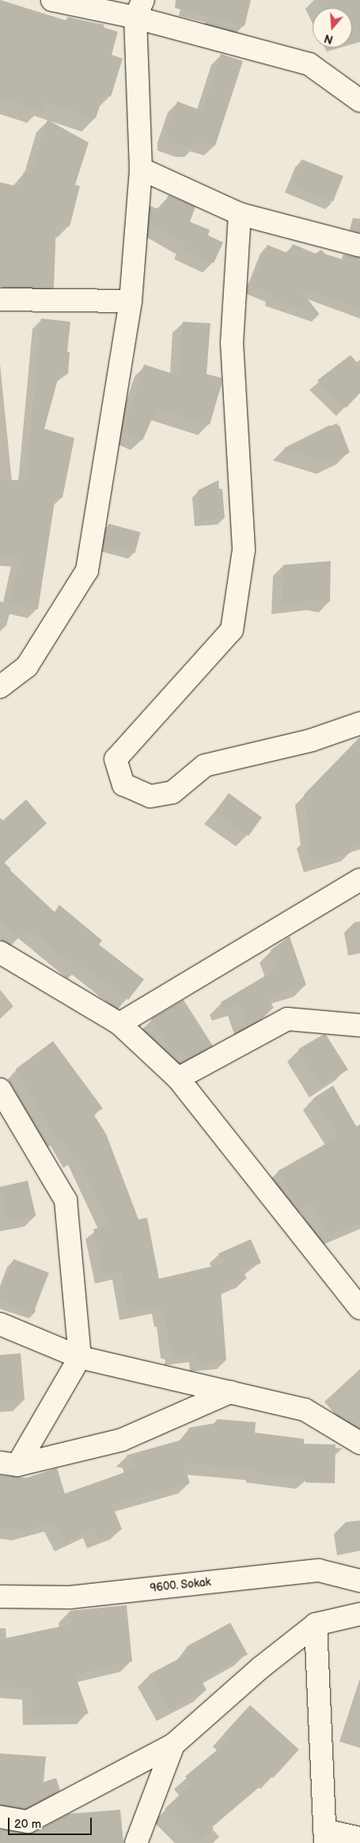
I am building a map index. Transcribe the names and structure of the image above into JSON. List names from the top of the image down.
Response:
{
  "streets": {
    "street": ["9600. Sokak"]
  },
  "scale_bar": "20 m",
  "north": "bottom"
}
